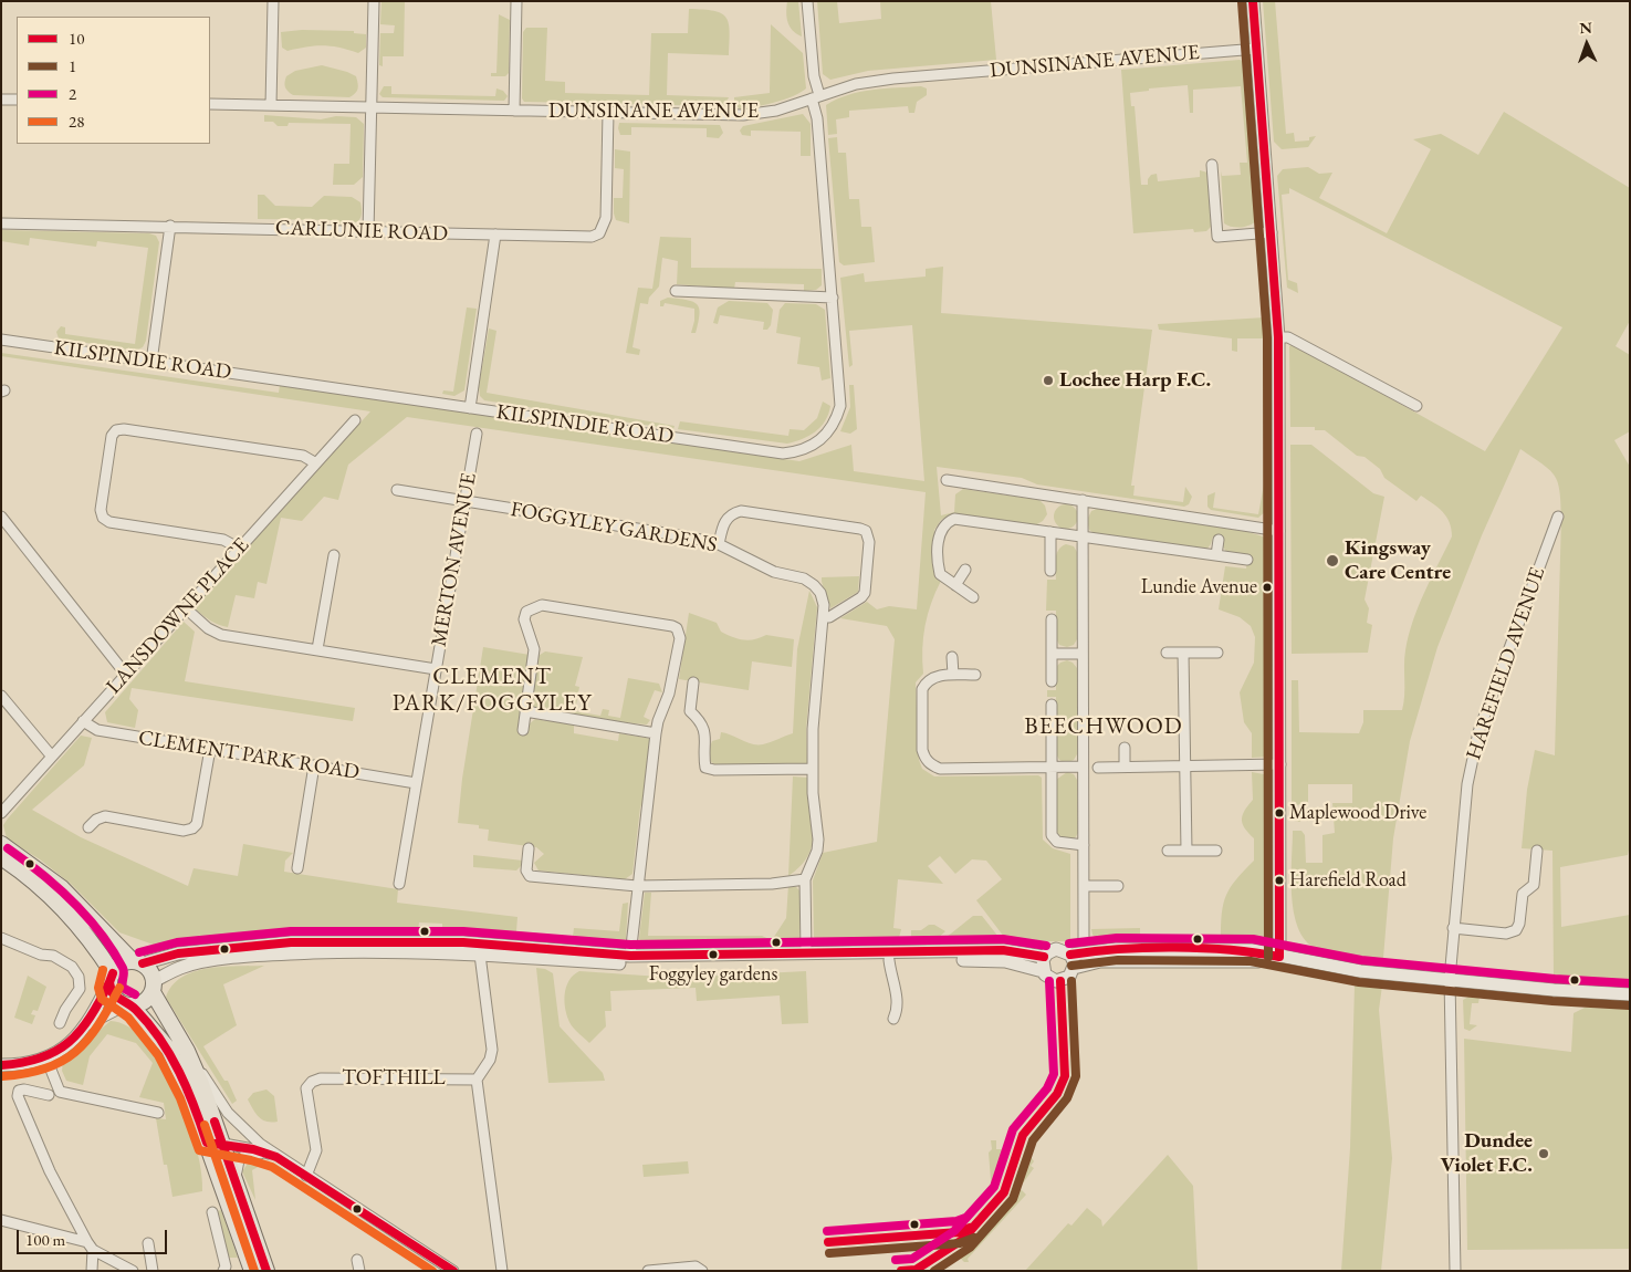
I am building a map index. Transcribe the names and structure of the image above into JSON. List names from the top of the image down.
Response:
{
  "streets": {
    "street": [
      "DUNSINANE AVENUE",
      "CARLUNIE ROAD",
      "KILSPINDIE ROAD",
      "FOGGYLEY GARDENS",
      "MERTON AVENUE",
      "LANSDOWNE PLACE",
      "HAREFIELD AVENUE",
      "CLEMENT PARK ROAD",
      "TOFTHILL"
    ]
  },
  "crossings": [
    ["DUNSINANE AVENUE", "CARLUNIE ROAD"],
    ["DUNSINANE AVENUE", "KILSPINDIE ROAD"],
    ["FOGGYLEY GARDENS", "MERTON AVENUE"],
    ["MERTON AVENUE", "CLEMENT PARK ROAD"],
    ["LANSDOWNE PLACE", "CLEMENT PARK ROAD"]
  ],
  "districts": ["CLEMENT PARK/FOGGYLEY", "BEECHWOOD"],
  "places": [
    "Lochee Harp F.C.",
    "Kingsway Care Centre",
    "Lundie Avenue",
    "Maplewood Drive",
    "Harefield Road",
    "Foggyley gardens",
    "Dundee Violet F.C."
  ],
  "lines": [
    "transit line 10",
    "transit line 1",
    "transit line 2",
    "transit line 28"
  ],
  "legend": [
    "10",
    "1",
    "2",
    "28"
  ],
  "scale_bar": "100 m",
  "north": "top"
}
